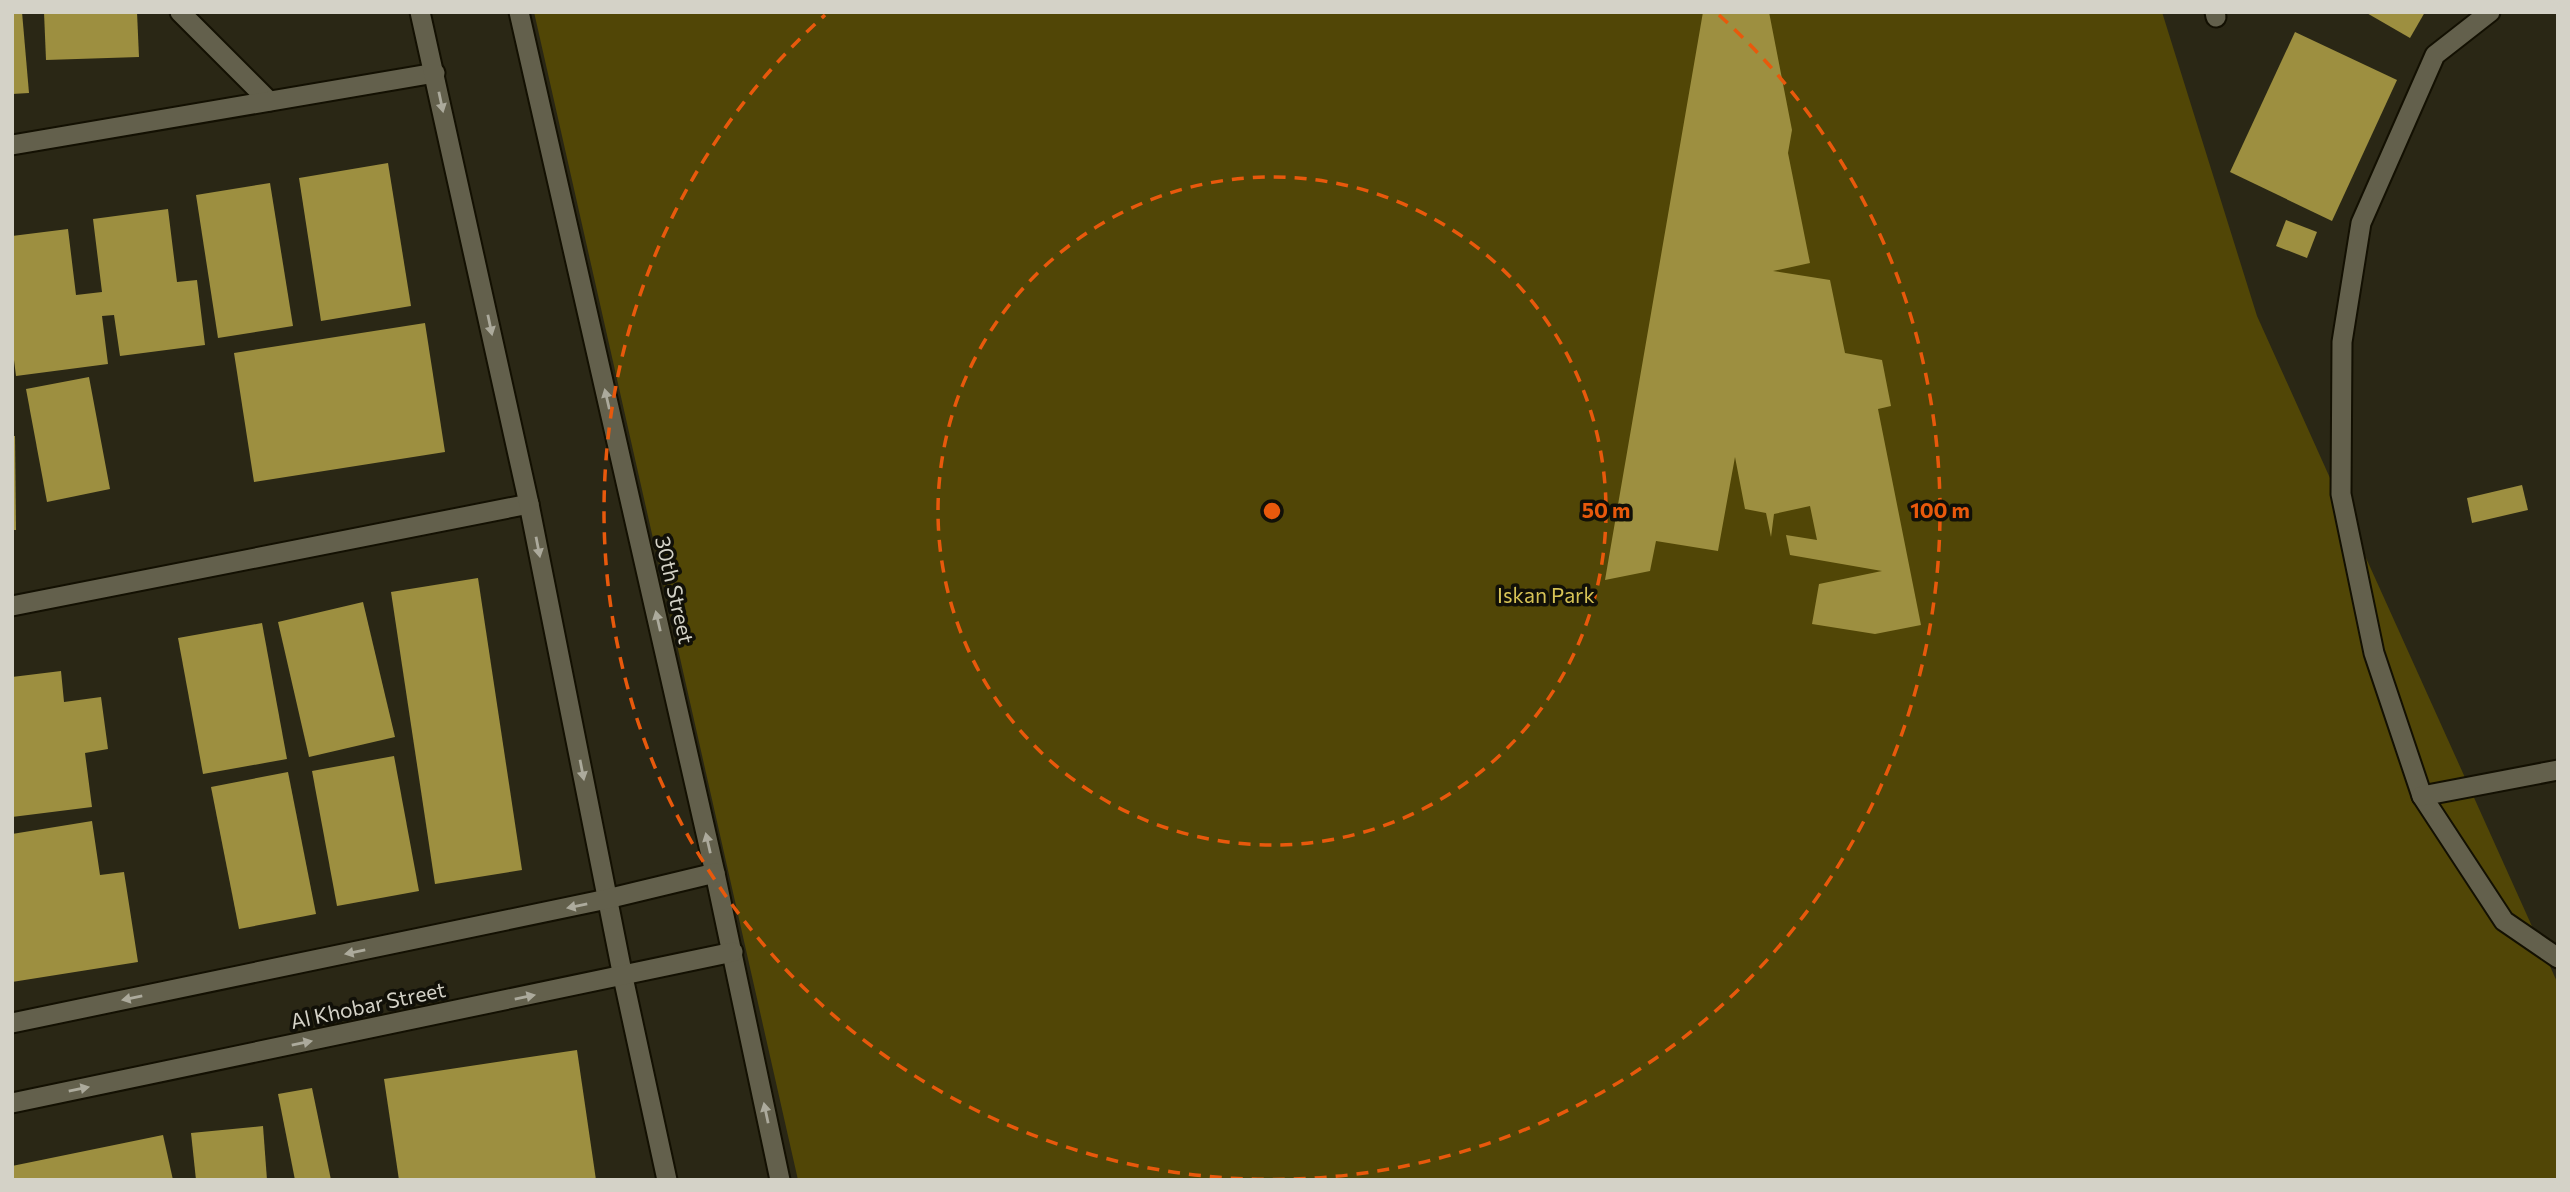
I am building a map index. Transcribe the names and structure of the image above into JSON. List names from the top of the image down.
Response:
{
  "streets": {
    "street": ["30th Street", "Al Khobar Street"]
  },
  "crossings": [
    ["30th Street", "Al Khobar Street"]
  ],
  "parks": ["Iskan Park"],
  "rings": ["50 m", "100 m"]
}
